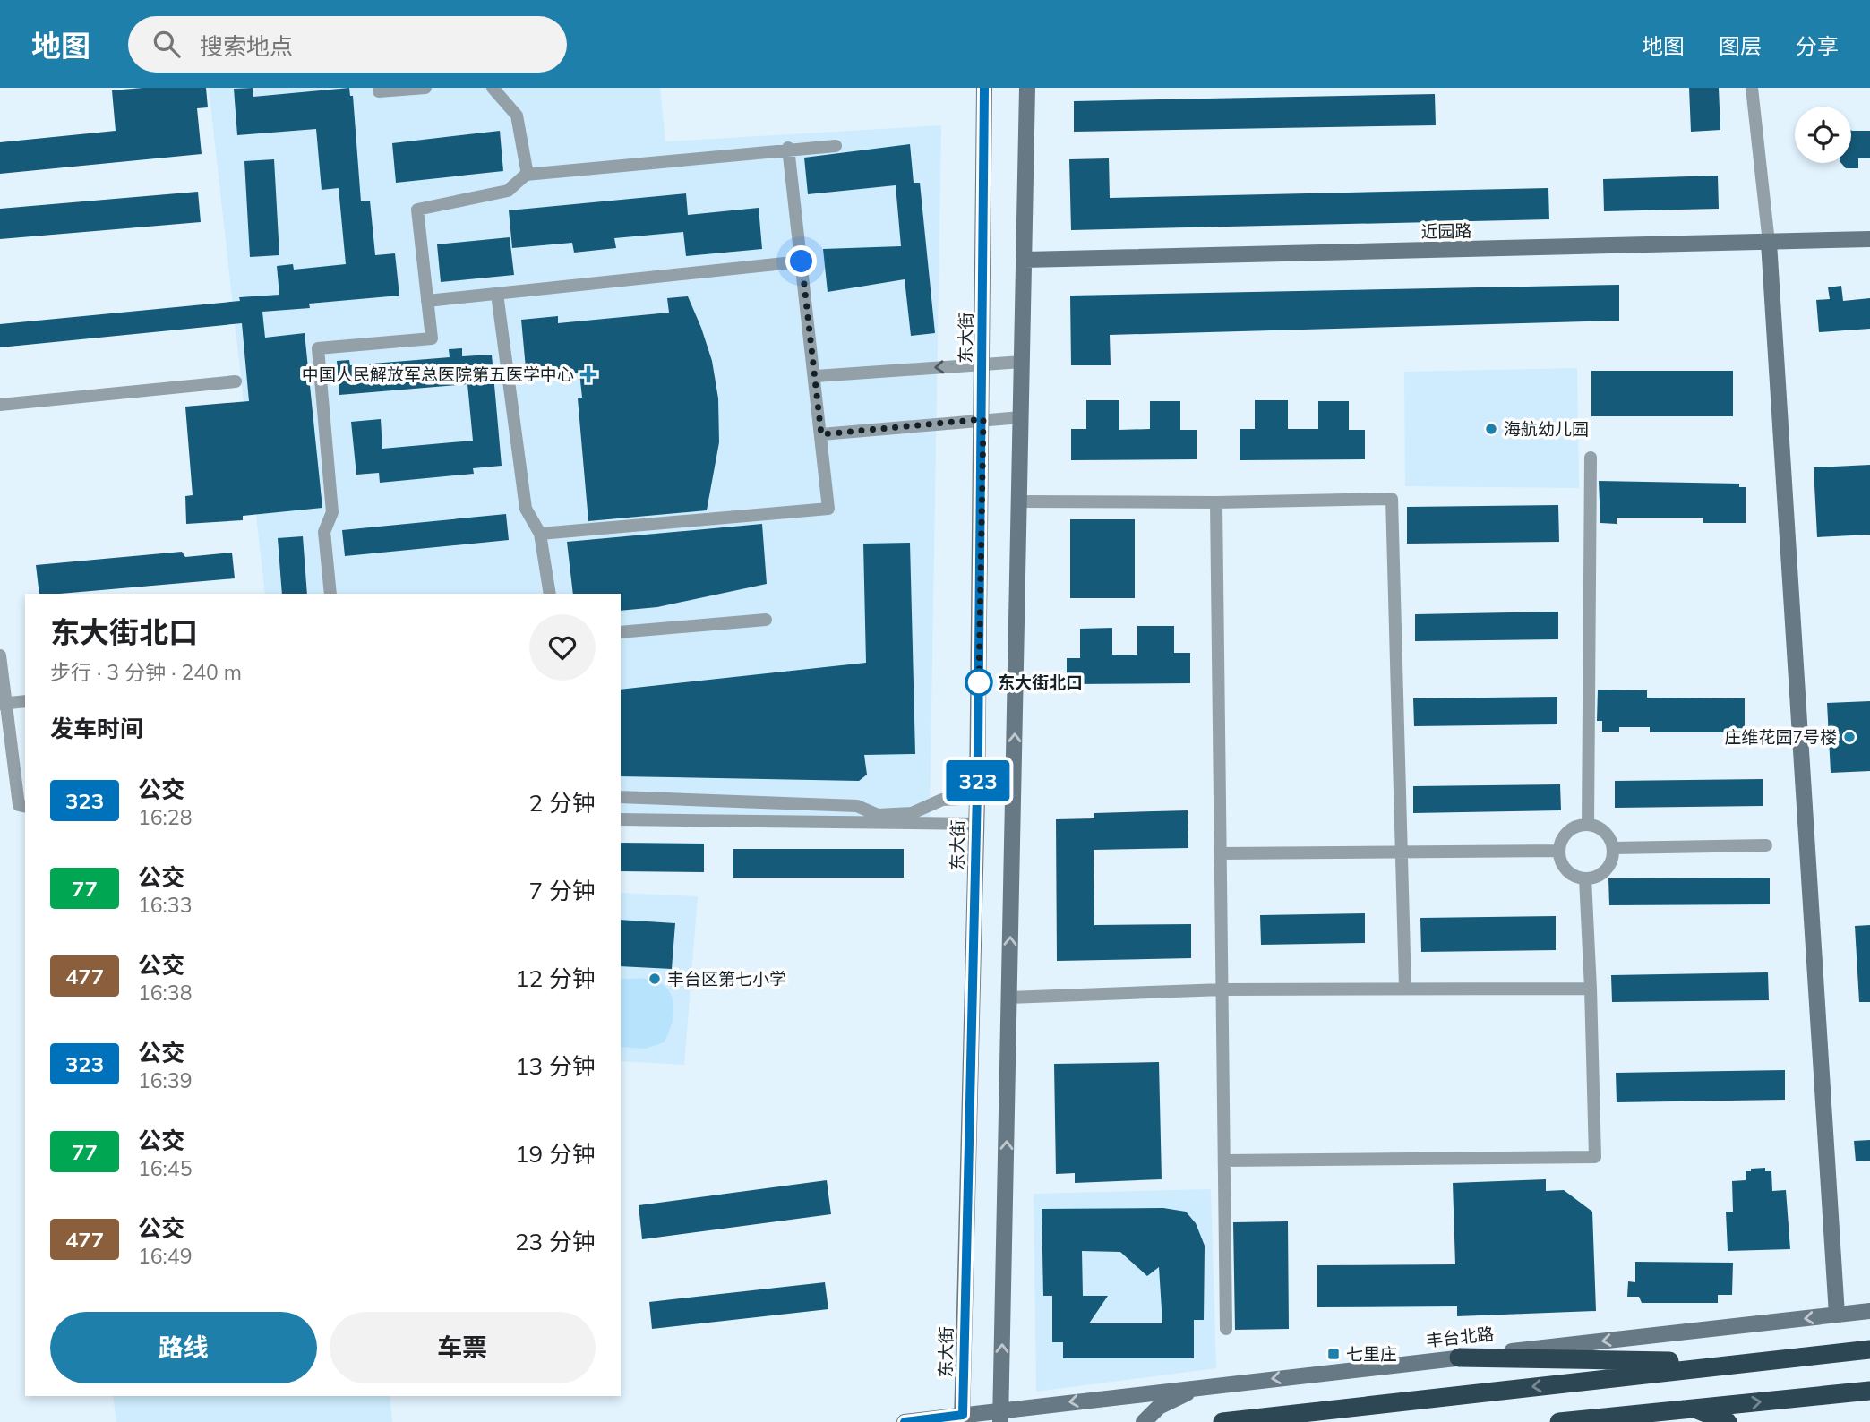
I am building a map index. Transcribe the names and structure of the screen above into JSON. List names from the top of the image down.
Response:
{
  "streets": {
    "street": ["近园路", "东大街", "丰台北路"]
  },
  "crossings": [
    ["东大街", "丰台北路"]
  ],
  "one_way": ["丰台北路"],
  "places": {
    "health": ["中国人民解放军总医院第五医学中心"],
    "other": [
      "海航幼儿园",
      "东大街北口",
      "庄维花园7号楼",
      "丰台区第七小学"
    ],
    "transit": ["七里庄"]
  },
  "lines": ["bus line 323"],
  "page": {
    "header": "地图",
    "search": "搜索地点",
    "nav": ["地图", "图层", "分享"],
    "on_map": "323",
    "heading": [
      ["东大街北口", "步行 · 3 分钟 · 240 m"],
      "发车时间"
    ],
    "list": [
      {
        "mark": "323",
        "name": "公交",
        "note": "16:28",
        "value": "2 分钟"
      },
      {
        "mark": "77",
        "name": "公交",
        "note": "16:33",
        "value": "7 分钟"
      },
      {
        "mark": "477",
        "name": "公交",
        "note": "16:38",
        "value": "12 分钟"
      },
      {
        "mark": "323",
        "name": "公交",
        "note": "16:39",
        "value": "13 分钟"
      },
      {
        "mark": "77",
        "name": "公交",
        "note": "16:45",
        "value": "19 分钟"
      },
      {
        "mark": "477",
        "name": "公交",
        "note": "16:49",
        "value": "23 分钟"
      }
    ],
    "buttons": ["路线", "车票"]
  }
}
